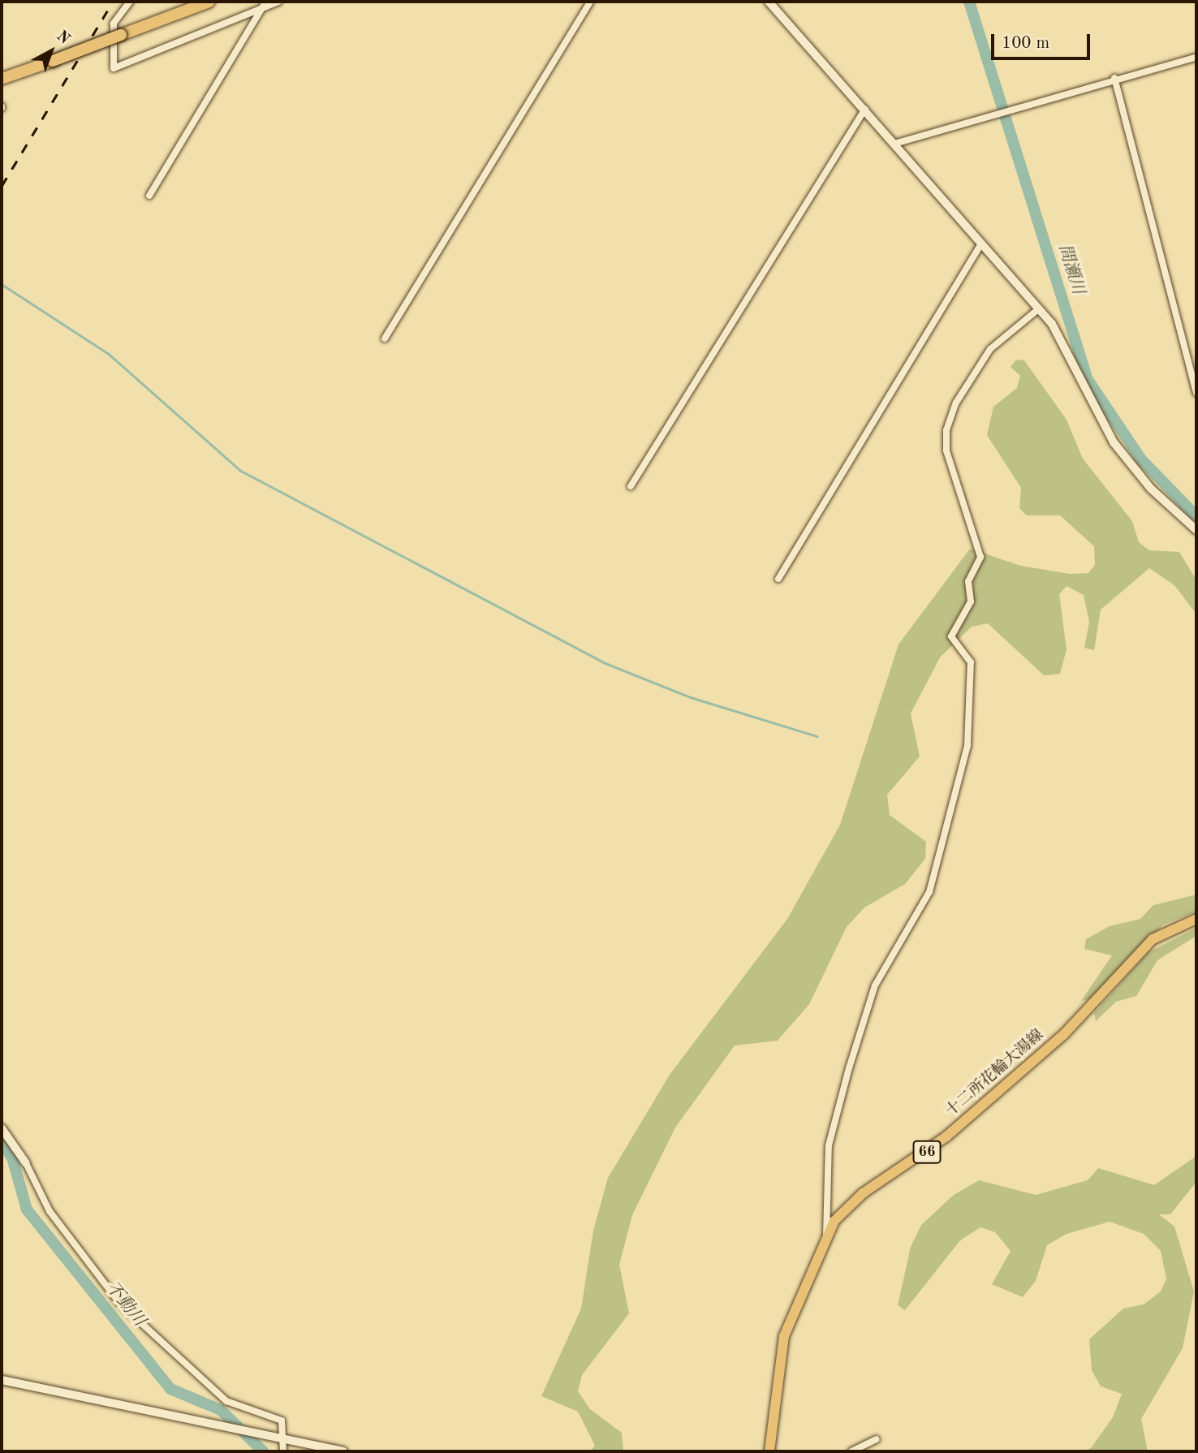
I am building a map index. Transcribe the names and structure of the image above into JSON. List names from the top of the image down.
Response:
{
  "streets": {
    "main road": ["十二所花輪大湯線", "66"]
  },
  "water": ["間瀬川", "不動川"],
  "scale_bar": "100 m",
  "north": "top right"
}
